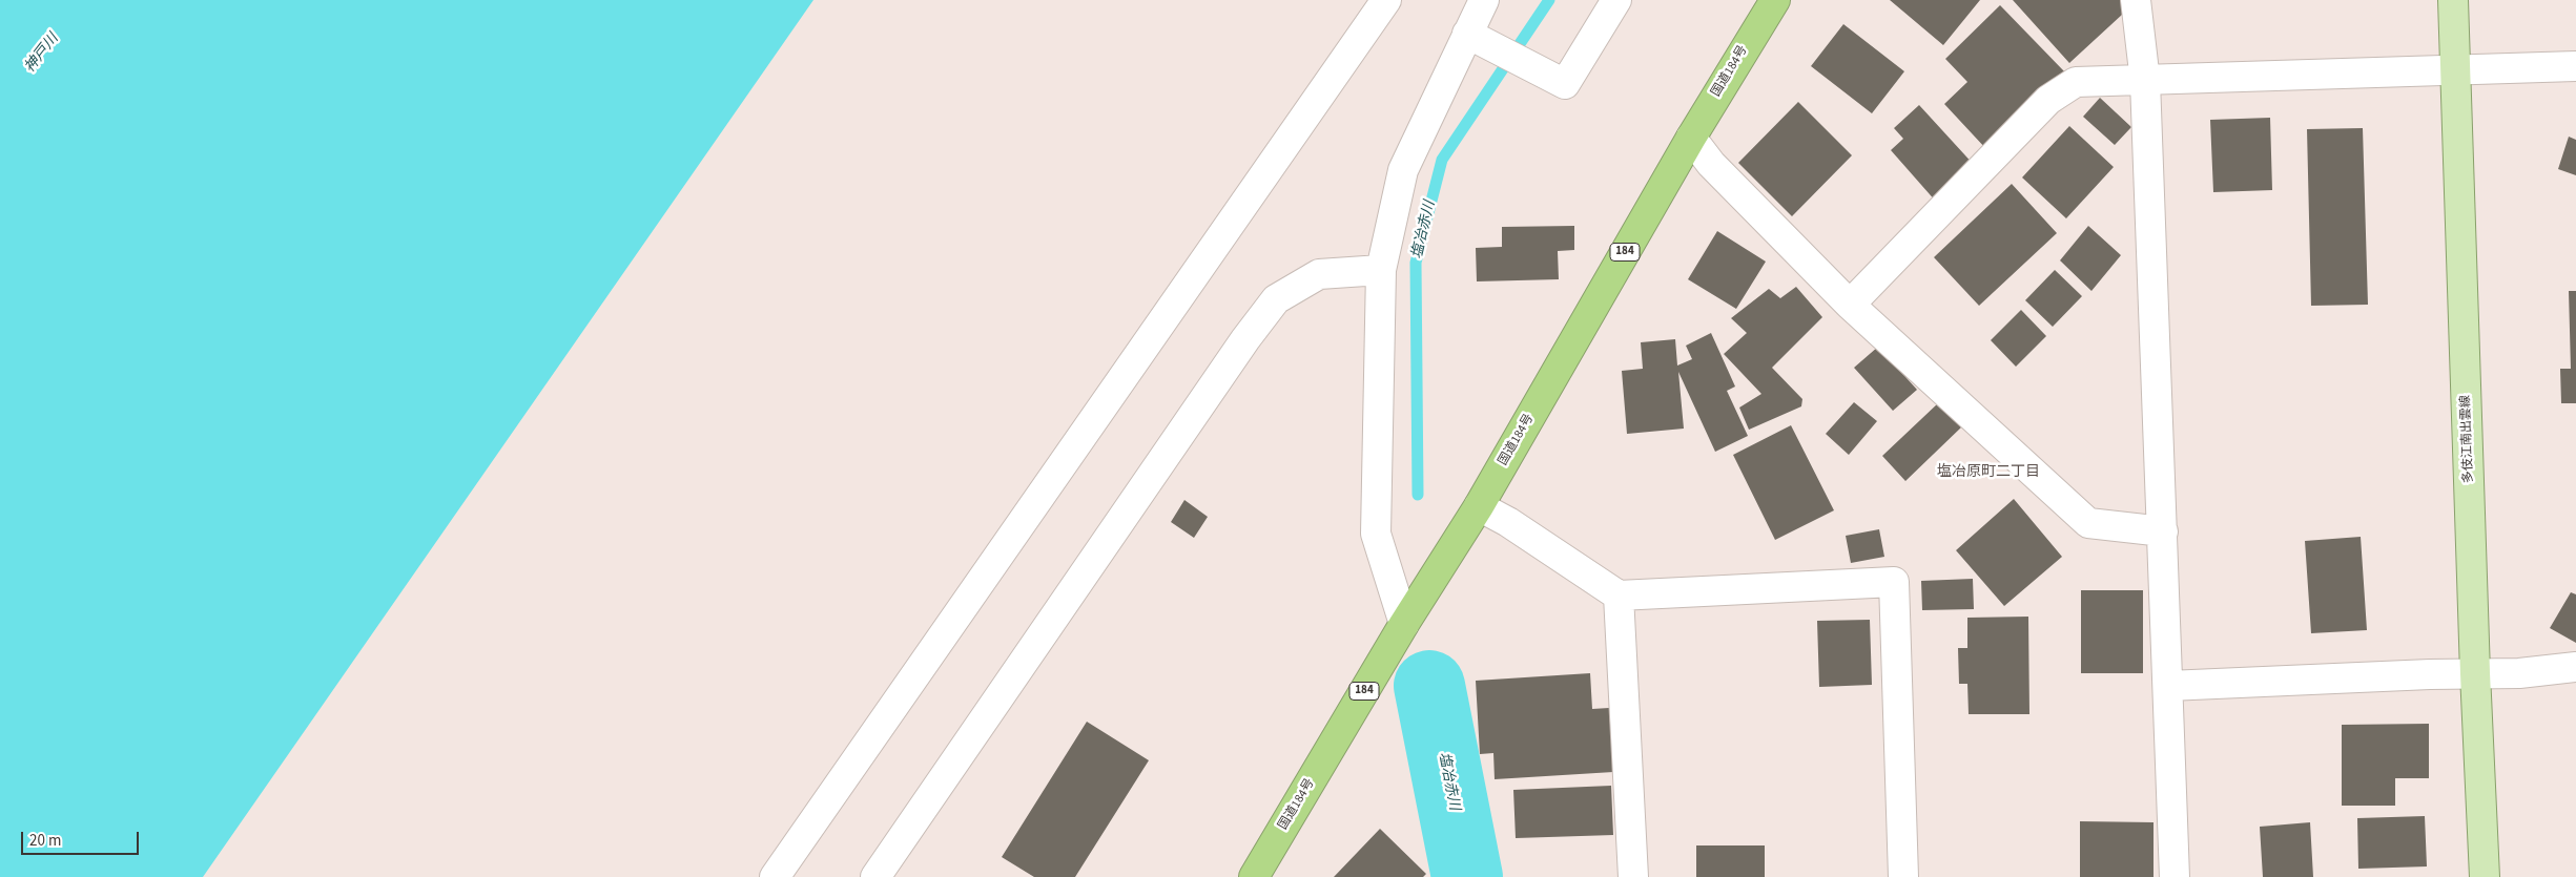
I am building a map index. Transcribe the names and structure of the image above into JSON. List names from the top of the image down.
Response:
{
  "streets": {
    "highway": ["国道184号", "184"],
    "main road": ["多伎江南出雲線"]
  },
  "districts": ["塩冶原町二丁目"],
  "water": ["神戸川", "塩冶赤川"],
  "scale_bar": "20 m"
}
